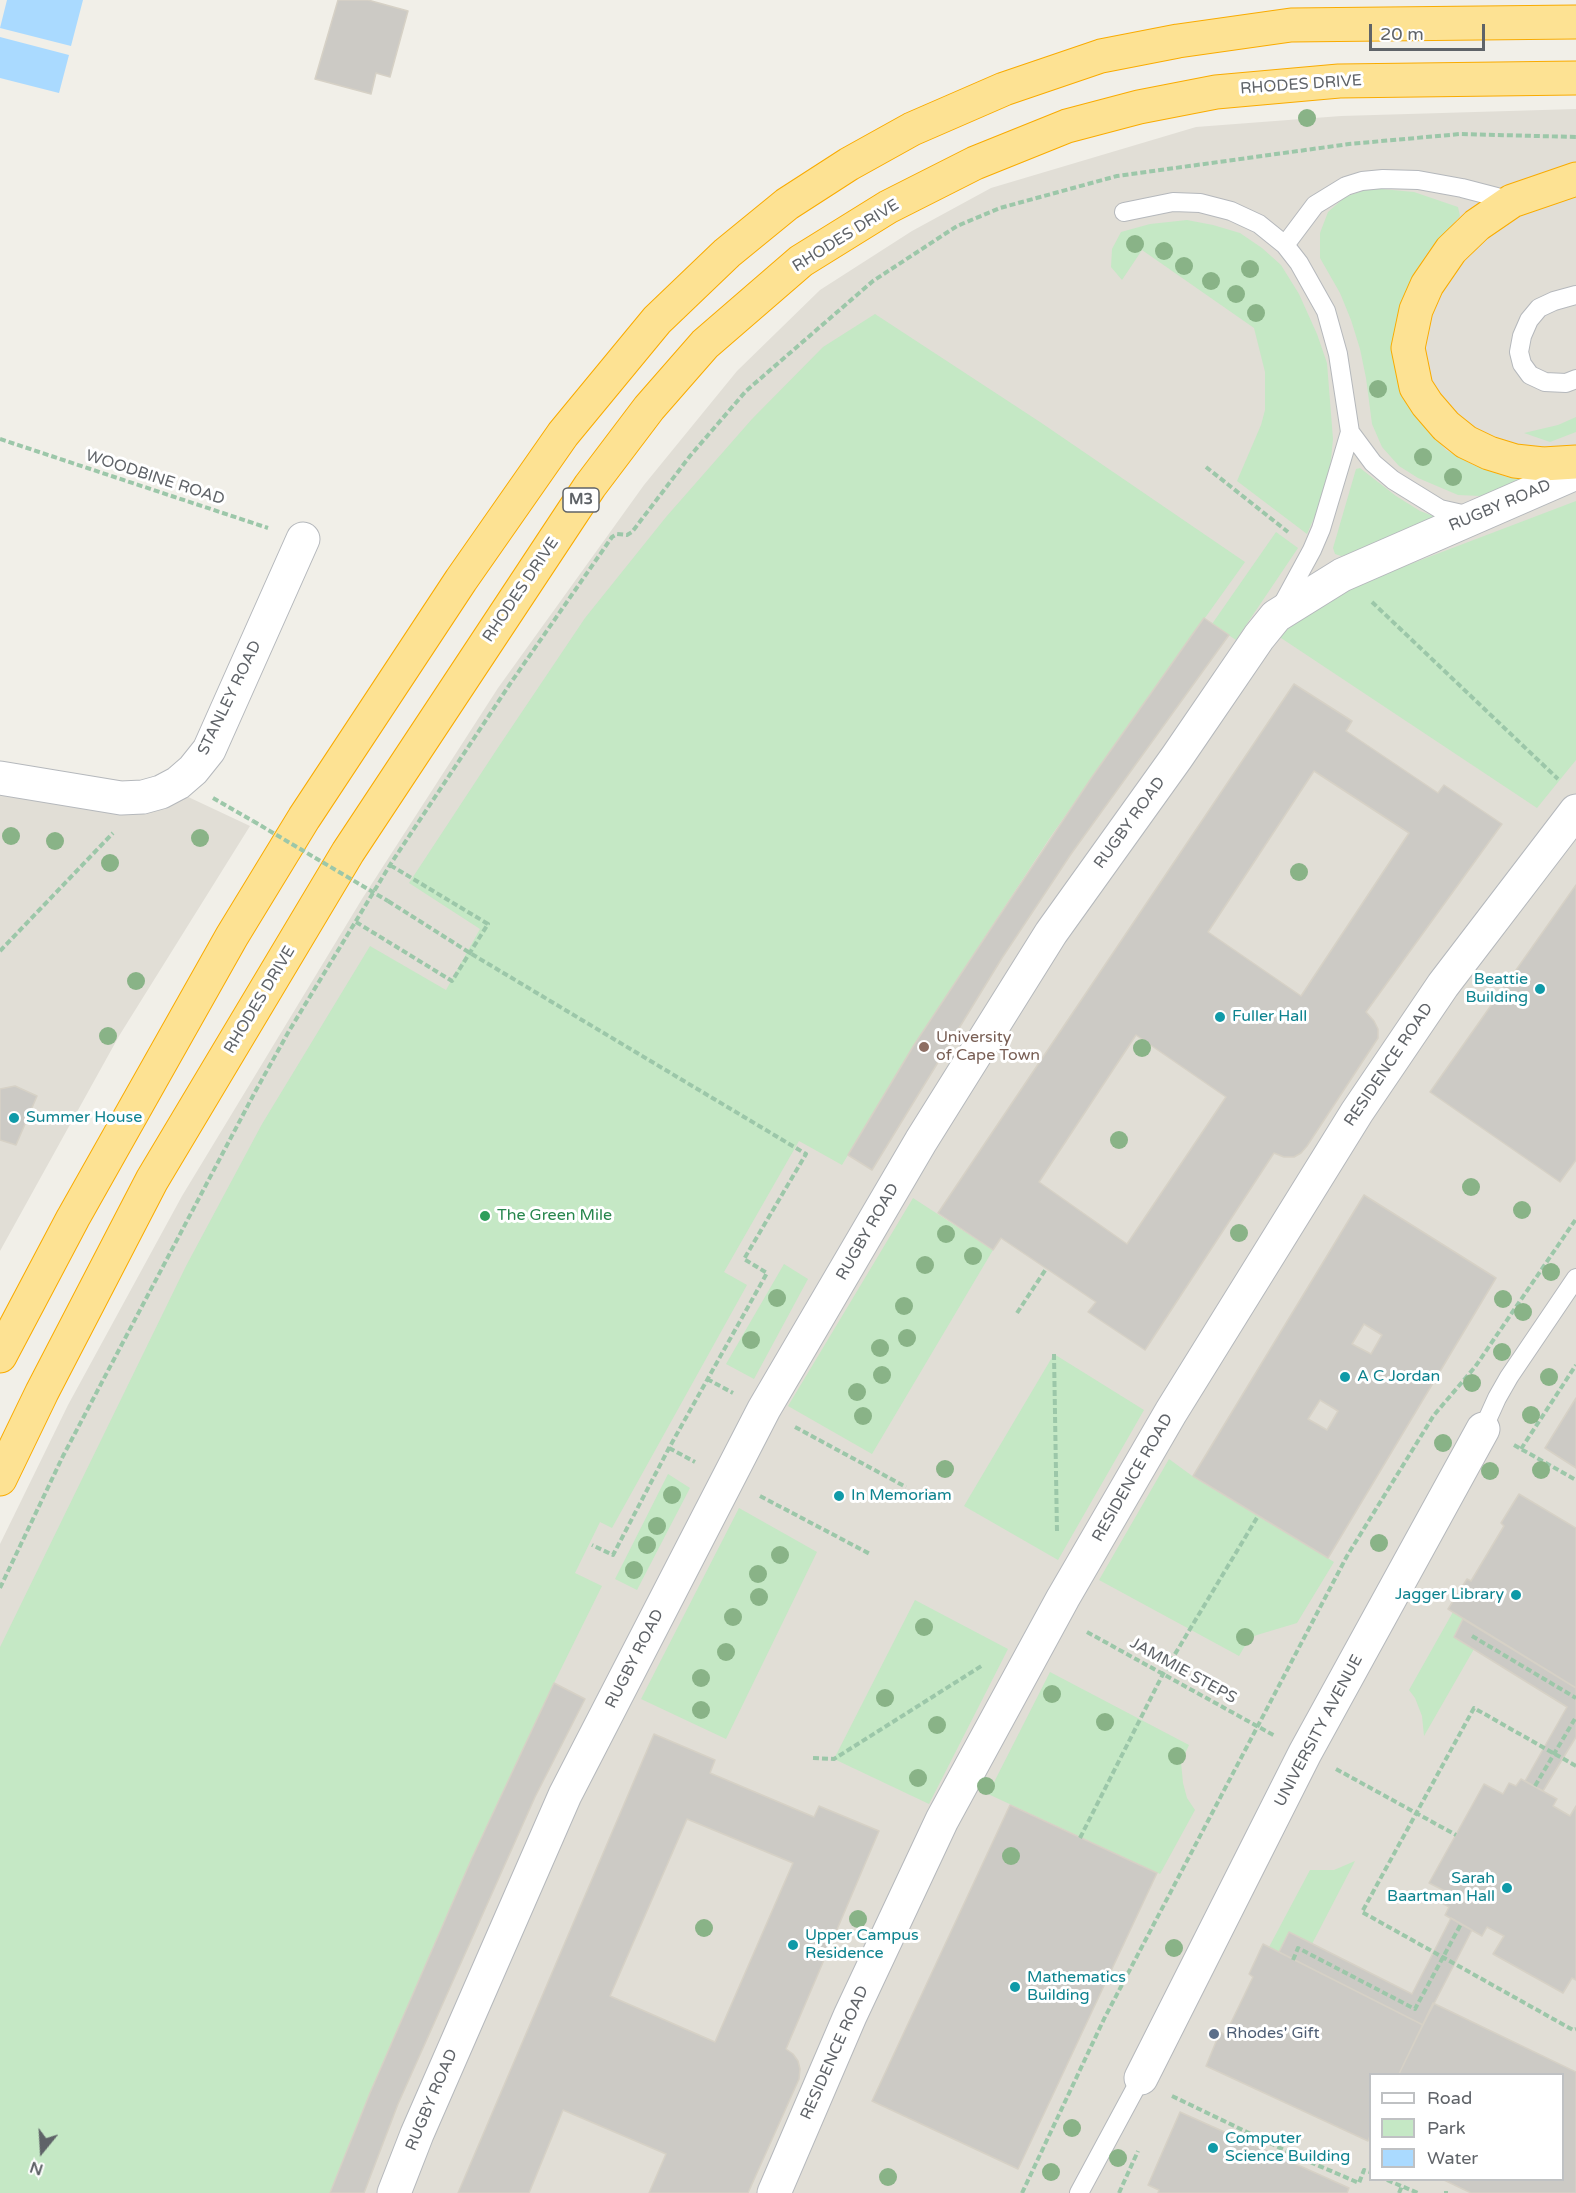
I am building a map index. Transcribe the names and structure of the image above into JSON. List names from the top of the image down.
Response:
{
  "streets": {
    "highway": ["RHODES DRIVE", "M3"],
    "street": [
      "RUGBY ROAD",
      "STANLEY ROAD",
      "RESIDENCE ROAD",
      "UNIVERSITY AVENUE"
    ],
    "path": ["WOODBINE ROAD", "JAMMIE STEPS"]
  },
  "crossings": [
    ["WOODBINE ROAD", "STANLEY ROAD"]
  ],
  "places": [
    "Beattie Building",
    "Fuller Hall",
    "University of Cape Town",
    "Summer House",
    "The Green Mile",
    "A C Jordan",
    "In Memoriam",
    "Jagger Library",
    "Sarah Baartman Hall",
    "Upper Campus Residence",
    "Mathematics Building",
    "Rhodes' Gift",
    "Computer Science Building"
  ],
  "legend": ["Road", "Park", "Water"],
  "scale_bar": "20 m",
  "north": "bottom"
}
